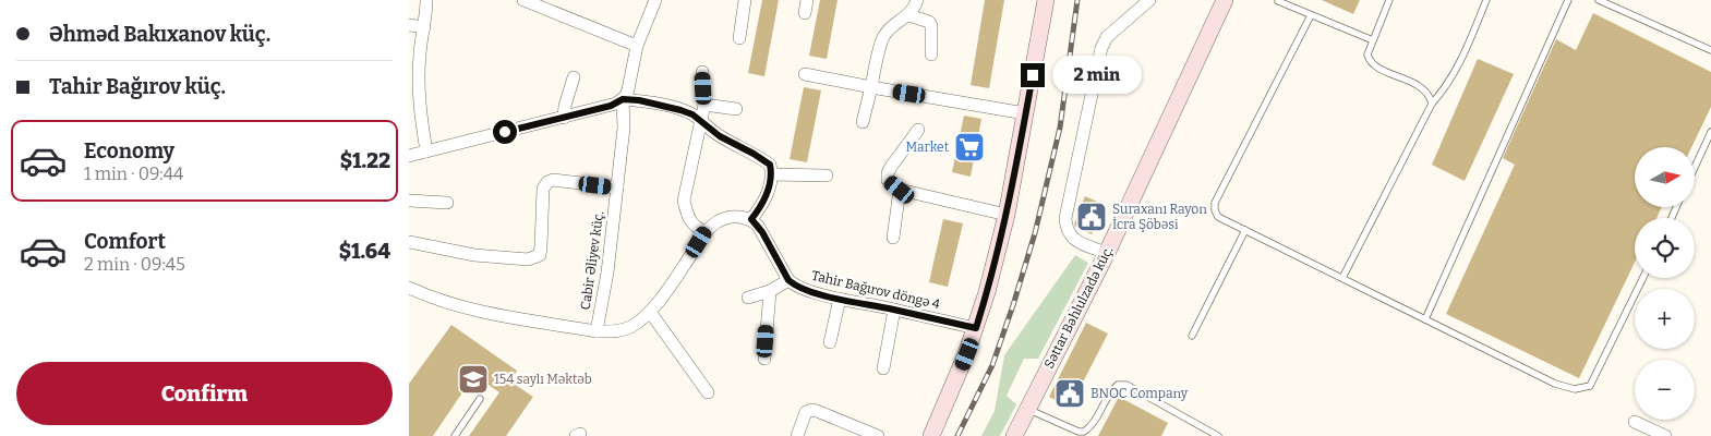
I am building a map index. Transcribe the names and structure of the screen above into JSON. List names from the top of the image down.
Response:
{
  "streets": {
    "main road": ["Səttar Bəhlulzadə küç."],
    "street": ["Cabir Əliyev küç.", "Tahir Bağırov döngə 4"]
  },
  "places": {
    "supermarket": ["Market"],
    "public building": ["Suraxanı Rayon İcra Şöbəsi", "BNOC Company"],
    "school or university": ["154 saylı Məktəb"]
  },
  "north": "right",
  "page": {
    "banner": ["Əhməd Bakıxanov küç.", "Tahir Bağırov küç."],
    "bubble": "2 min",
    "list": [
      {
        "name": "Economy",
        "note": "1 min · 09:44",
        "value": "$1.22"
      },
      {
        "name": "Comfort",
        "note": "2 min · 09:45",
        "value": "$1.64"
      }
    ],
    "map_buttons": ["+", "−"],
    "buttons": "Confirm"
  }
}
